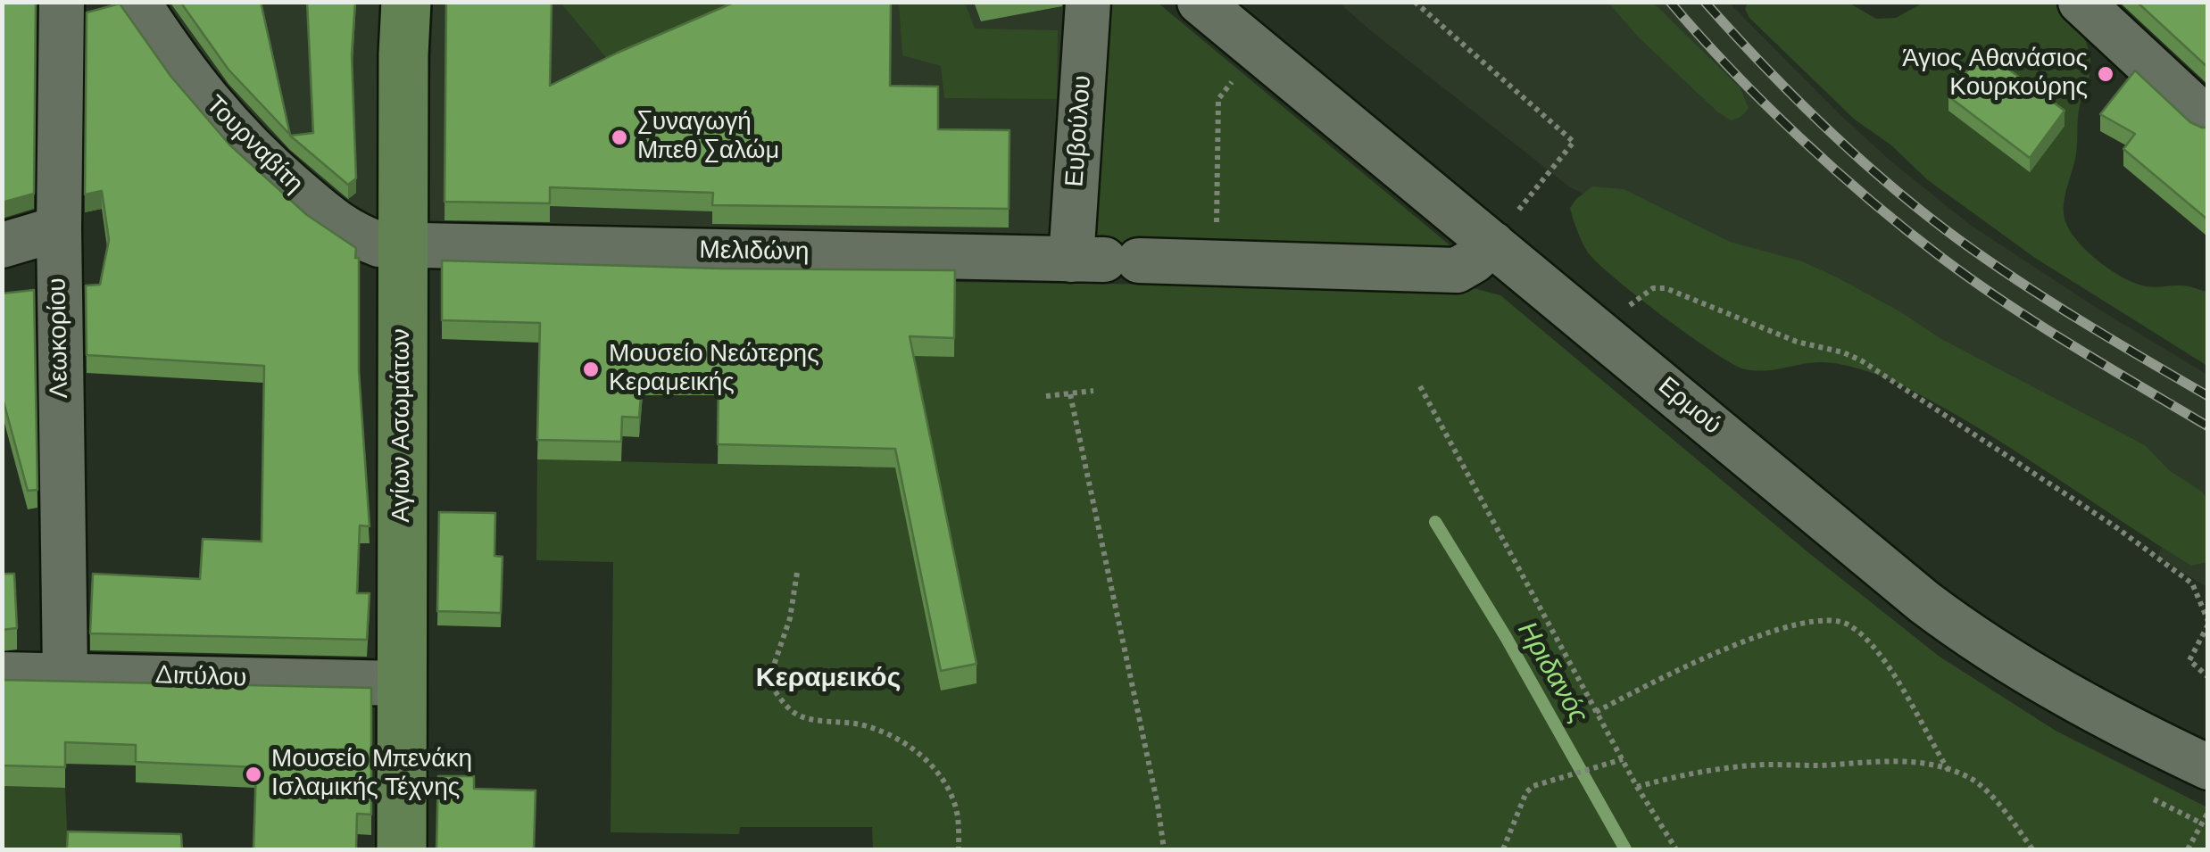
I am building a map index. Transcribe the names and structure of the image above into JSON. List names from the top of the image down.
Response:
{
  "streets": {
    "street": [
      "Ευβούλου",
      "Τουρναβίτη",
      "Μελιδώνη",
      "Λεωκορίου",
      "Ερμού",
      "Αγίων Ασωμάτων",
      "Διπύλου"
    ]
  },
  "crossings": [
    ["Ευβούλου", "Μελιδώνη"],
    ["Τουρναβίτη", "Μελιδώνη"],
    ["Τουρναβίτη", "Αγίων Ασωμάτων"],
    ["Μελιδώνη", "Ερμού"],
    ["Μελιδώνη", "Αγίων Ασωμάτων"],
    ["Λεωκορίου", "Διπύλου"],
    ["Αγίων Ασωμάτων", "Διπύλου"]
  ],
  "districts": ["Κεραμεικός"],
  "water": ["Ηριδανός"],
  "places": [
    "Άγιος Αθανάσιος Κουρκούρης",
    "Συναγωγή Μπεθ Σαλώμ",
    "Μουσείο Νεώτερης Κεραμεικής",
    "Μουσείο Μπενάκη Ισλαμικής Τέχνης"
  ]
}
